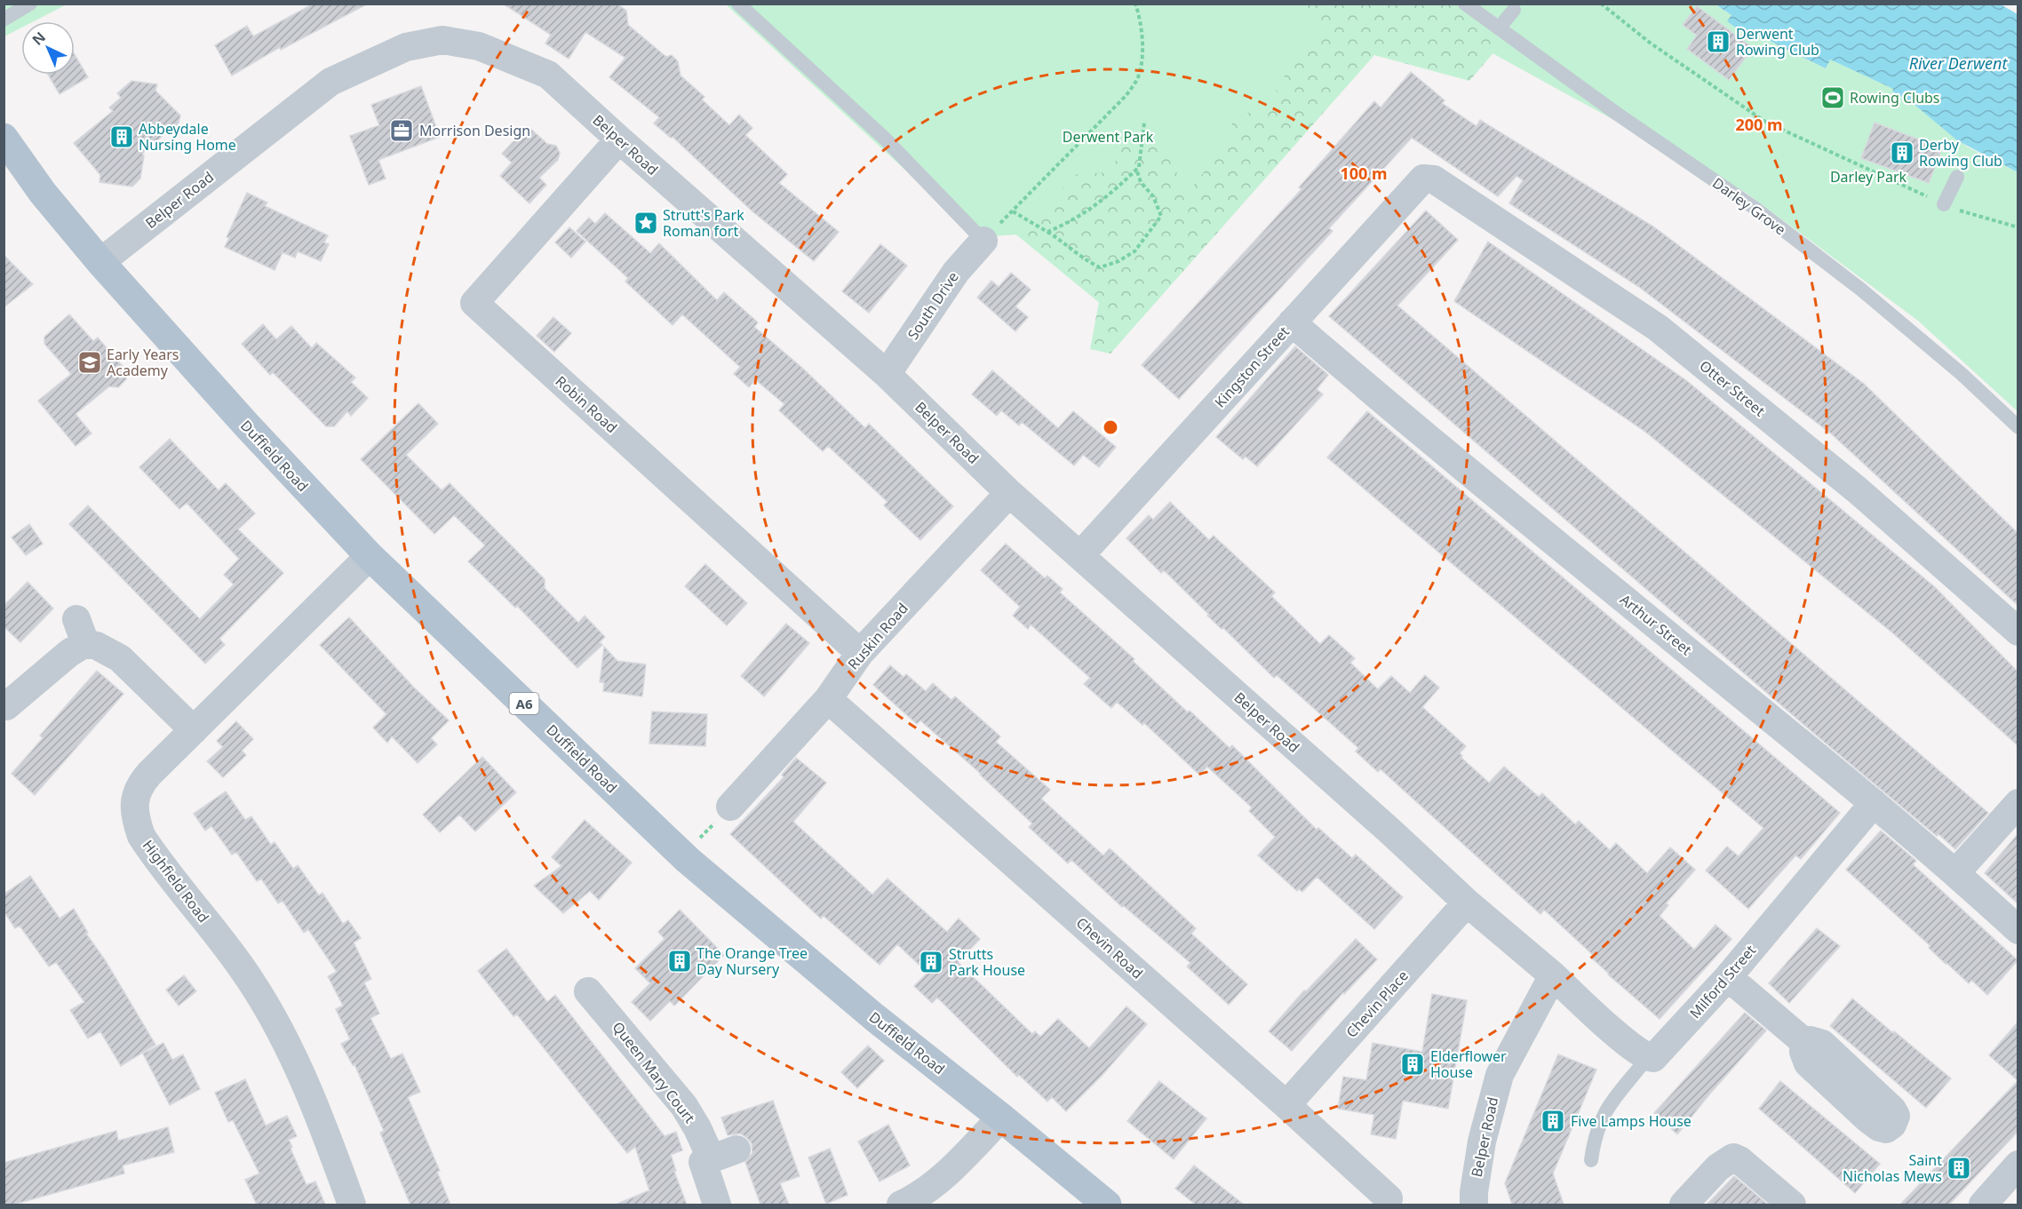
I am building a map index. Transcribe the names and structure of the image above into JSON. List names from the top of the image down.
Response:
{
  "streets": {
    "main road": ["Duffield Road", "A6"],
    "street": [
      "Belper Road",
      "South Drive",
      "Kingston Street",
      "Otter Street",
      "Robin Road",
      "Arthur Street",
      "Ruskin Road",
      "Highfield Road",
      "Chevin Road",
      "Milford Street",
      "Chevin Place",
      "Queen Mary Court"
    ],
    "lane": ["Darley Grove"]
  },
  "crossings": [
    ["Belper Road", "South Drive"],
    ["Belper Road", "Kingston Street"],
    ["Belper Road", "Robin Road"],
    ["Belper Road", "Duffield Road"],
    ["Belper Road", "Ruskin Road"],
    ["Belper Road", "Chevin Place"],
    ["Kingston Street", "Otter Street"],
    ["Kingston Street", "Arthur Street"],
    ["Robin Road", "Ruskin Road"],
    ["Duffield Road", "Highfield Road"],
    ["Arthur Street", "Milford Street"],
    ["Ruskin Road", "Chevin Road"],
    ["Chevin Road", "Chevin Place"]
  ],
  "water": ["River Derwent"],
  "parks": ["Derwent Park", "Darley Park"],
  "places": {
    "building": [
      "Derwent Rowing Club",
      "Abbeydale Nursing Home",
      "Derby Rowing Club",
      "The Orange Tree Day Nursery",
      "Strutts Park House",
      "Elderflower House",
      "Five Lamps House",
      "Saint Nicholas Mews"
    ],
    "sports": ["Rowing Clubs"],
    "office": ["Morrison Design"],
    "place": ["Strutt's Park Roman fort"],
    "school or university": ["Early Years Academy"]
  },
  "north": "top left",
  "rings": ["200 m", "100 m"]
}
